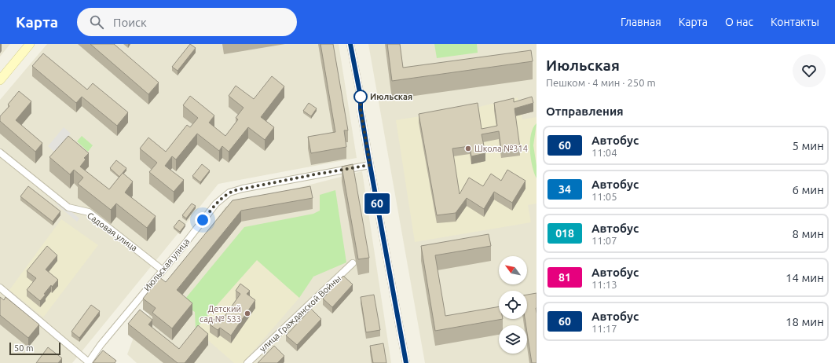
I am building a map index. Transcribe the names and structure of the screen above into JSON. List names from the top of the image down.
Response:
{
  "streets": {
    "street": ["Садовая улица", "Июльская улица", "улица Гражданской Войны"]
  },
  "crossings": [
    ["Садовая улица", "Июльская улица"]
  ],
  "places": ["Июльская", "Школа №314", "Детский сад № 533"],
  "lines": ["bus line 60"],
  "scale_bar": "50 m",
  "north": "top left",
  "page": {
    "header": "Карта",
    "search": "Поиск",
    "nav": [
      "Главная",
      "Карта",
      "О нас",
      "Контакты"
    ],
    "on_map": "60",
    "heading": [
      ["Июльская", "Пешком · 4 мин · 250 m"],
      "Отправления"
    ],
    "list": [
      {
        "mark": "60",
        "name": "Автобус",
        "note": "11:04",
        "value": "5 мин"
      },
      {
        "mark": "34",
        "name": "Автобус",
        "note": "11:05",
        "value": "6 мин"
      },
      {
        "mark": "018",
        "name": "Автобус",
        "note": "11:07",
        "value": "8 мин"
      },
      {
        "mark": "81",
        "name": "Автобус",
        "note": "11:13",
        "value": "14 мин"
      },
      {
        "mark": "60",
        "name": "Автобус",
        "note": "11:17",
        "value": "18 мин"
      }
    ],
    "scale": "50 m"
  }
}
